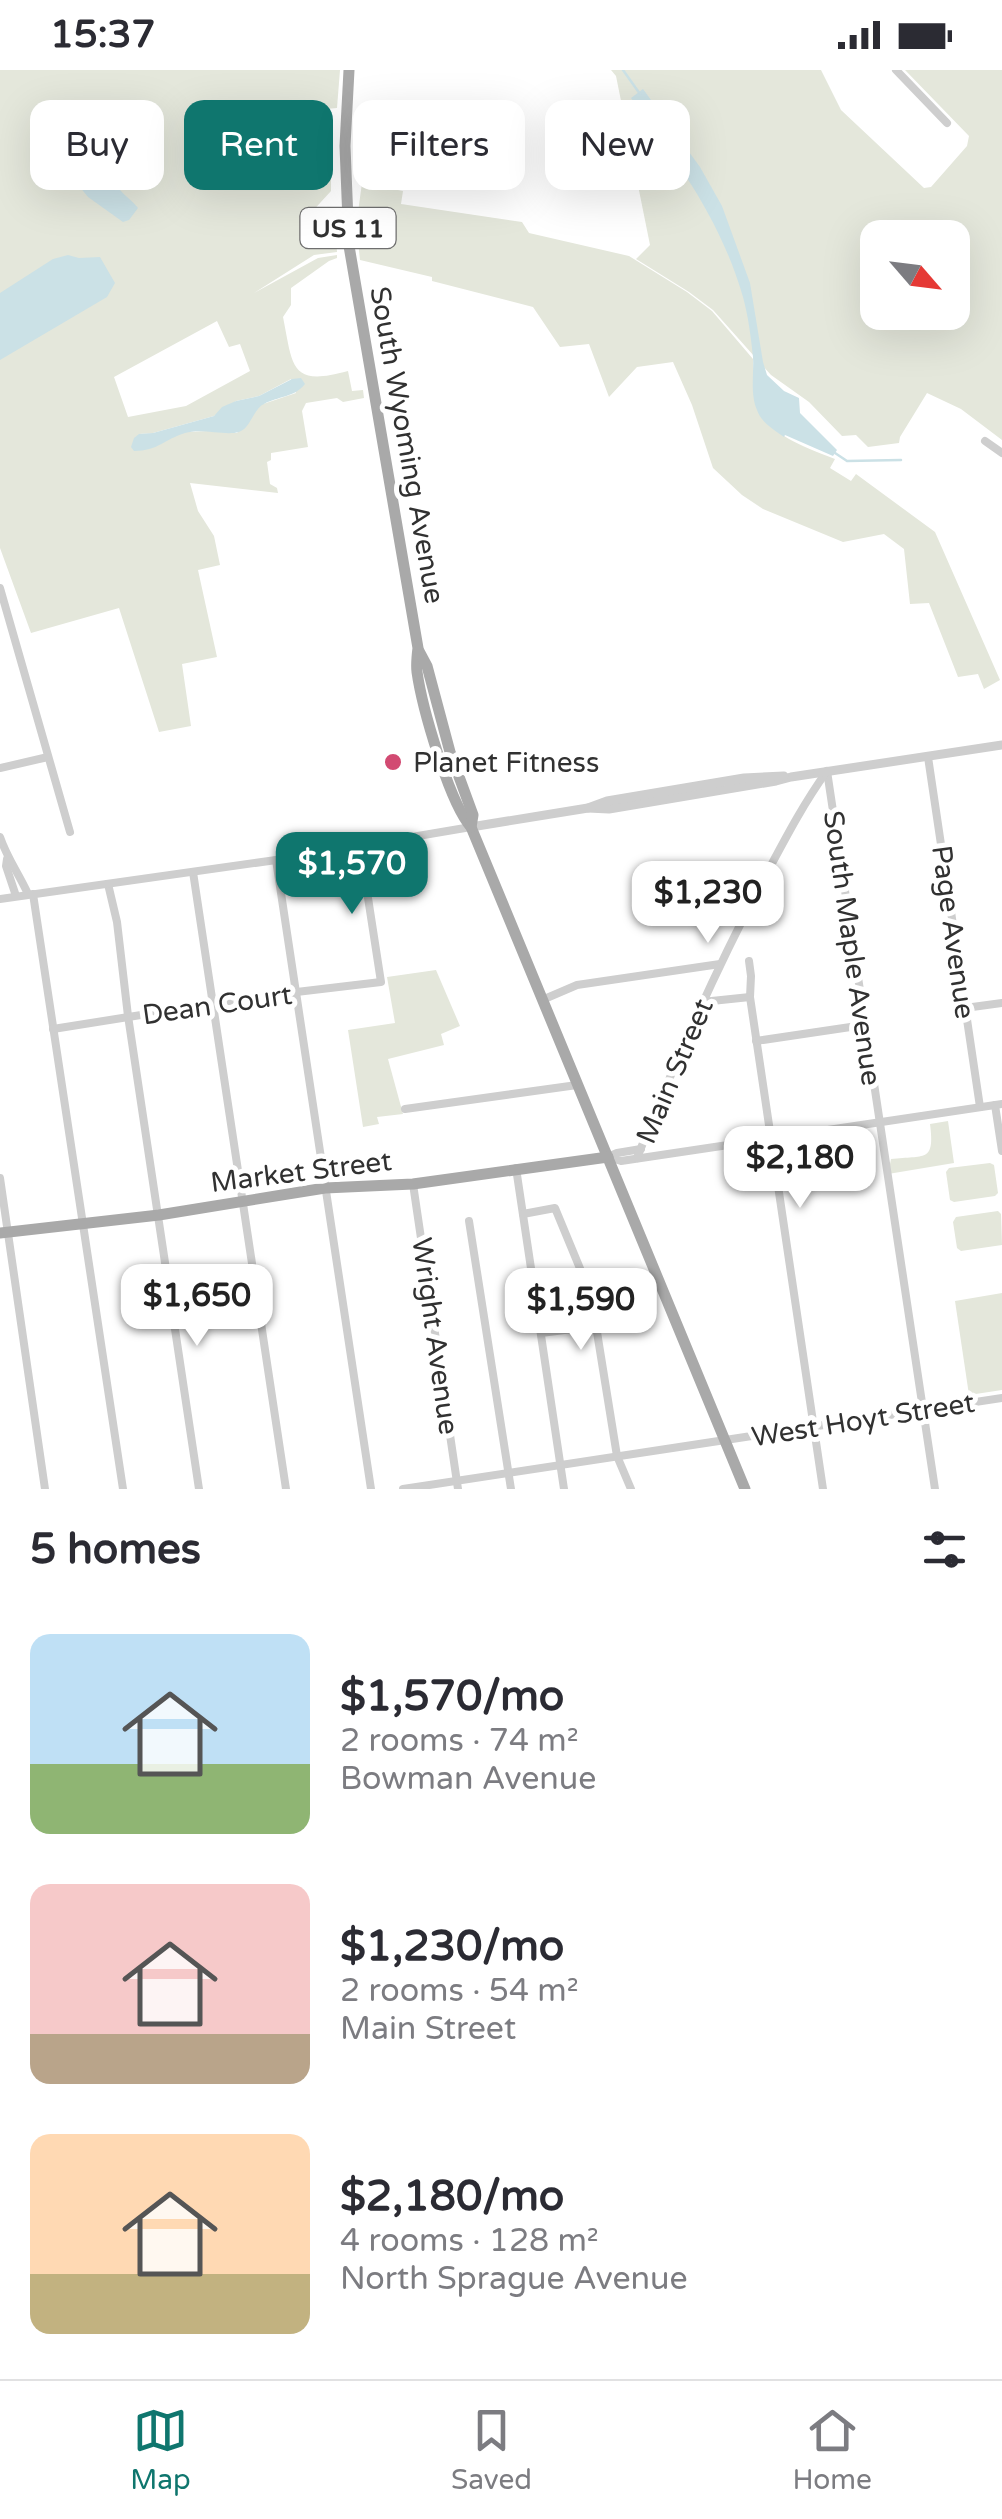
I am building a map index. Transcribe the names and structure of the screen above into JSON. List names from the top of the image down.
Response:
{
  "streets": {
    "main road": ["US 11", "South Wyoming Avenue", "Market Street"],
    "street": [
      "Page Avenue",
      "South Maple Avenue",
      "Dean Court",
      "Main Street",
      "Wright Avenue",
      "West Hoyt Street"
    ]
  },
  "crossings": [
    ["US 11", "South Wyoming Avenue"],
    ["US 11", "Market Street"],
    ["US 11", "West Hoyt Street"],
    ["South Wyoming Avenue", "Market Street"],
    ["South Maple Avenue", "Main Street"],
    ["South Maple Avenue", "West Hoyt Street"],
    ["Main Street", "Market Street"],
    ["Market Street", "Wright Avenue"],
    ["Wright Avenue", "West Hoyt Street"]
  ],
  "places": ["Planet Fitness"],
  "north": "bottom right",
  "page": {
    "status": "15:37",
    "chip": [
      "Buy",
      "Rent",
      "Filters",
      "New"
    ],
    "price": [
      "$1,570",
      "$1,230",
      "$2,180",
      "$1,650",
      "$1,590"
    ],
    "heading": "5 homes",
    "list": [
      {
        "name": "$1,570/mo",
        "note": "2 rooms · 74 m² · Bowman Avenue"
      },
      {
        "name": "$1,230/mo",
        "note": "2 rooms · 54 m² · Main Street"
      },
      {
        "name": "$2,180/mo",
        "note": "4 rooms · 128 m² · North Sprague Avenue"
      }
    ],
    "tabs": ["Map", "Saved", "Home"]
  }
}
